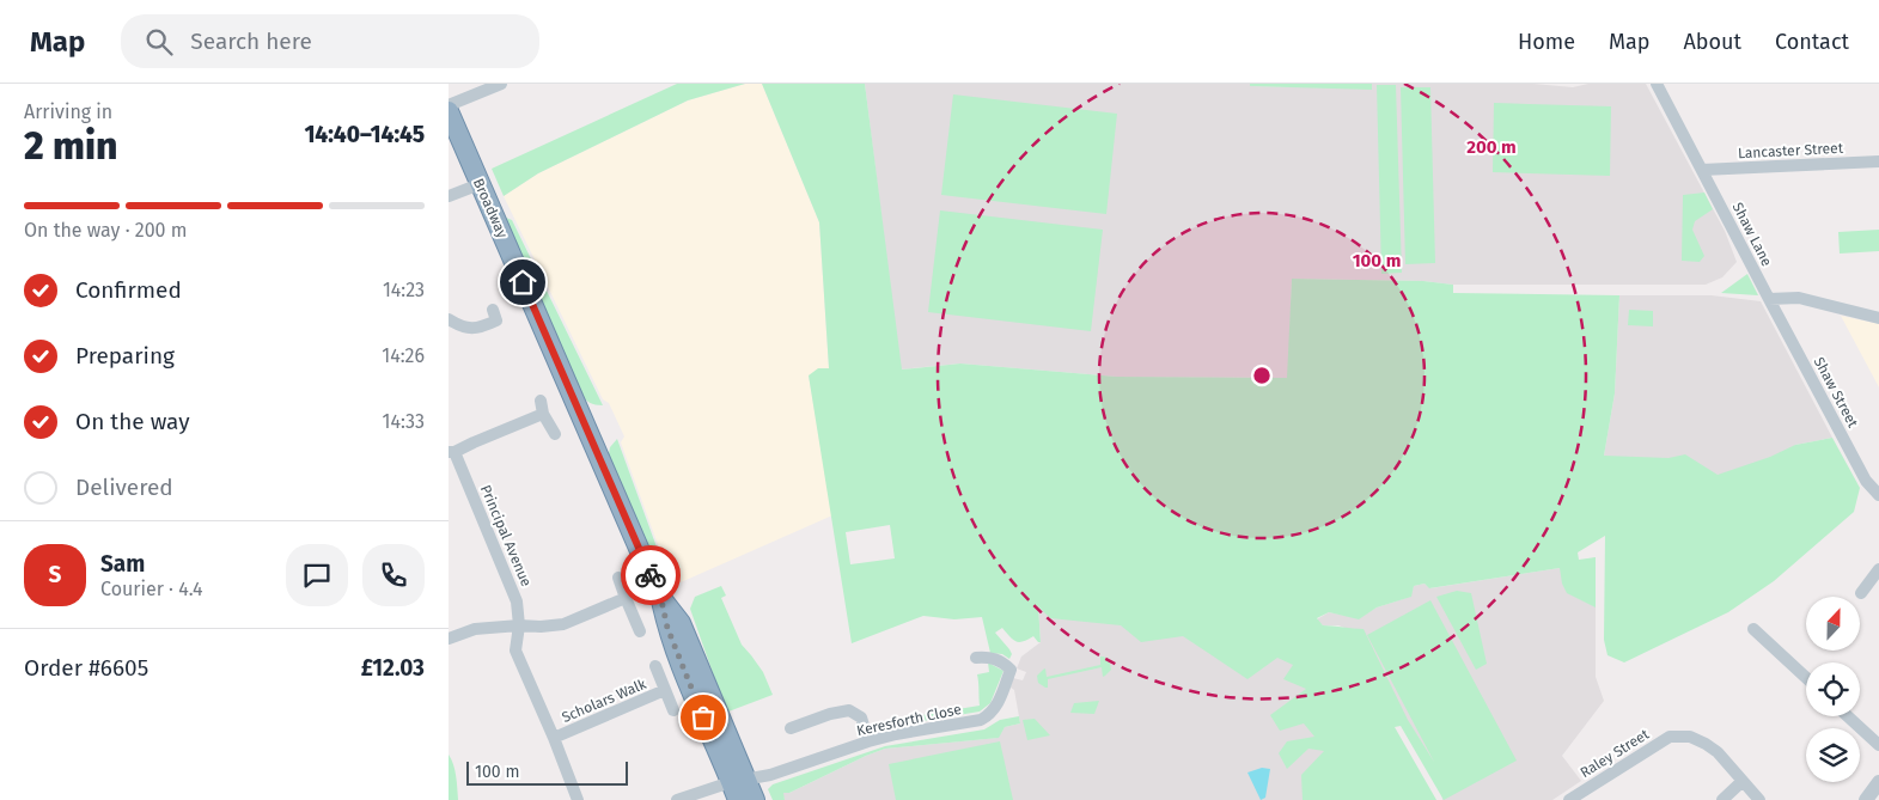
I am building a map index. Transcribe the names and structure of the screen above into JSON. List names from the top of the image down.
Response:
{
  "streets": {
    "highway": ["Broadway"],
    "street": [
      "Lancaster Street",
      "Shaw Lane",
      "Shaw Street",
      "Principal Avenue",
      "Scholars Walk",
      "Keresforth Close",
      "Raley Street"
    ]
  },
  "crossings": [
    ["Lancaster Street", "Shaw Lane"],
    ["Broadway", "Keresforth Close"],
    ["Shaw Lane", "Shaw Street"],
    ["Principal Avenue", "Scholars Walk"]
  ],
  "scale_bar": "100 m",
  "north": "top",
  "page": {
    "header": "Map",
    "search": "Search here",
    "nav": [
      "Home",
      "Map",
      "About",
      "Contact"
    ],
    "heading": ["2 min", "Arriving in", "14:40–14:45"],
    "panel": [
      "Sam",
      "Courier · 4.4",
      "Order #6605",
      "£12.03"
    ],
    "bar": "On the way · 200 m",
    "list": [
      ["Confirmed", "14:23"],
      ["Preparing", "14:26"],
      ["On the way", "14:33"],
      "Delivered"
    ],
    "round": "S",
    "scale": "100 m"
  },
  "rings": ["200 m", "100 m"]
}
